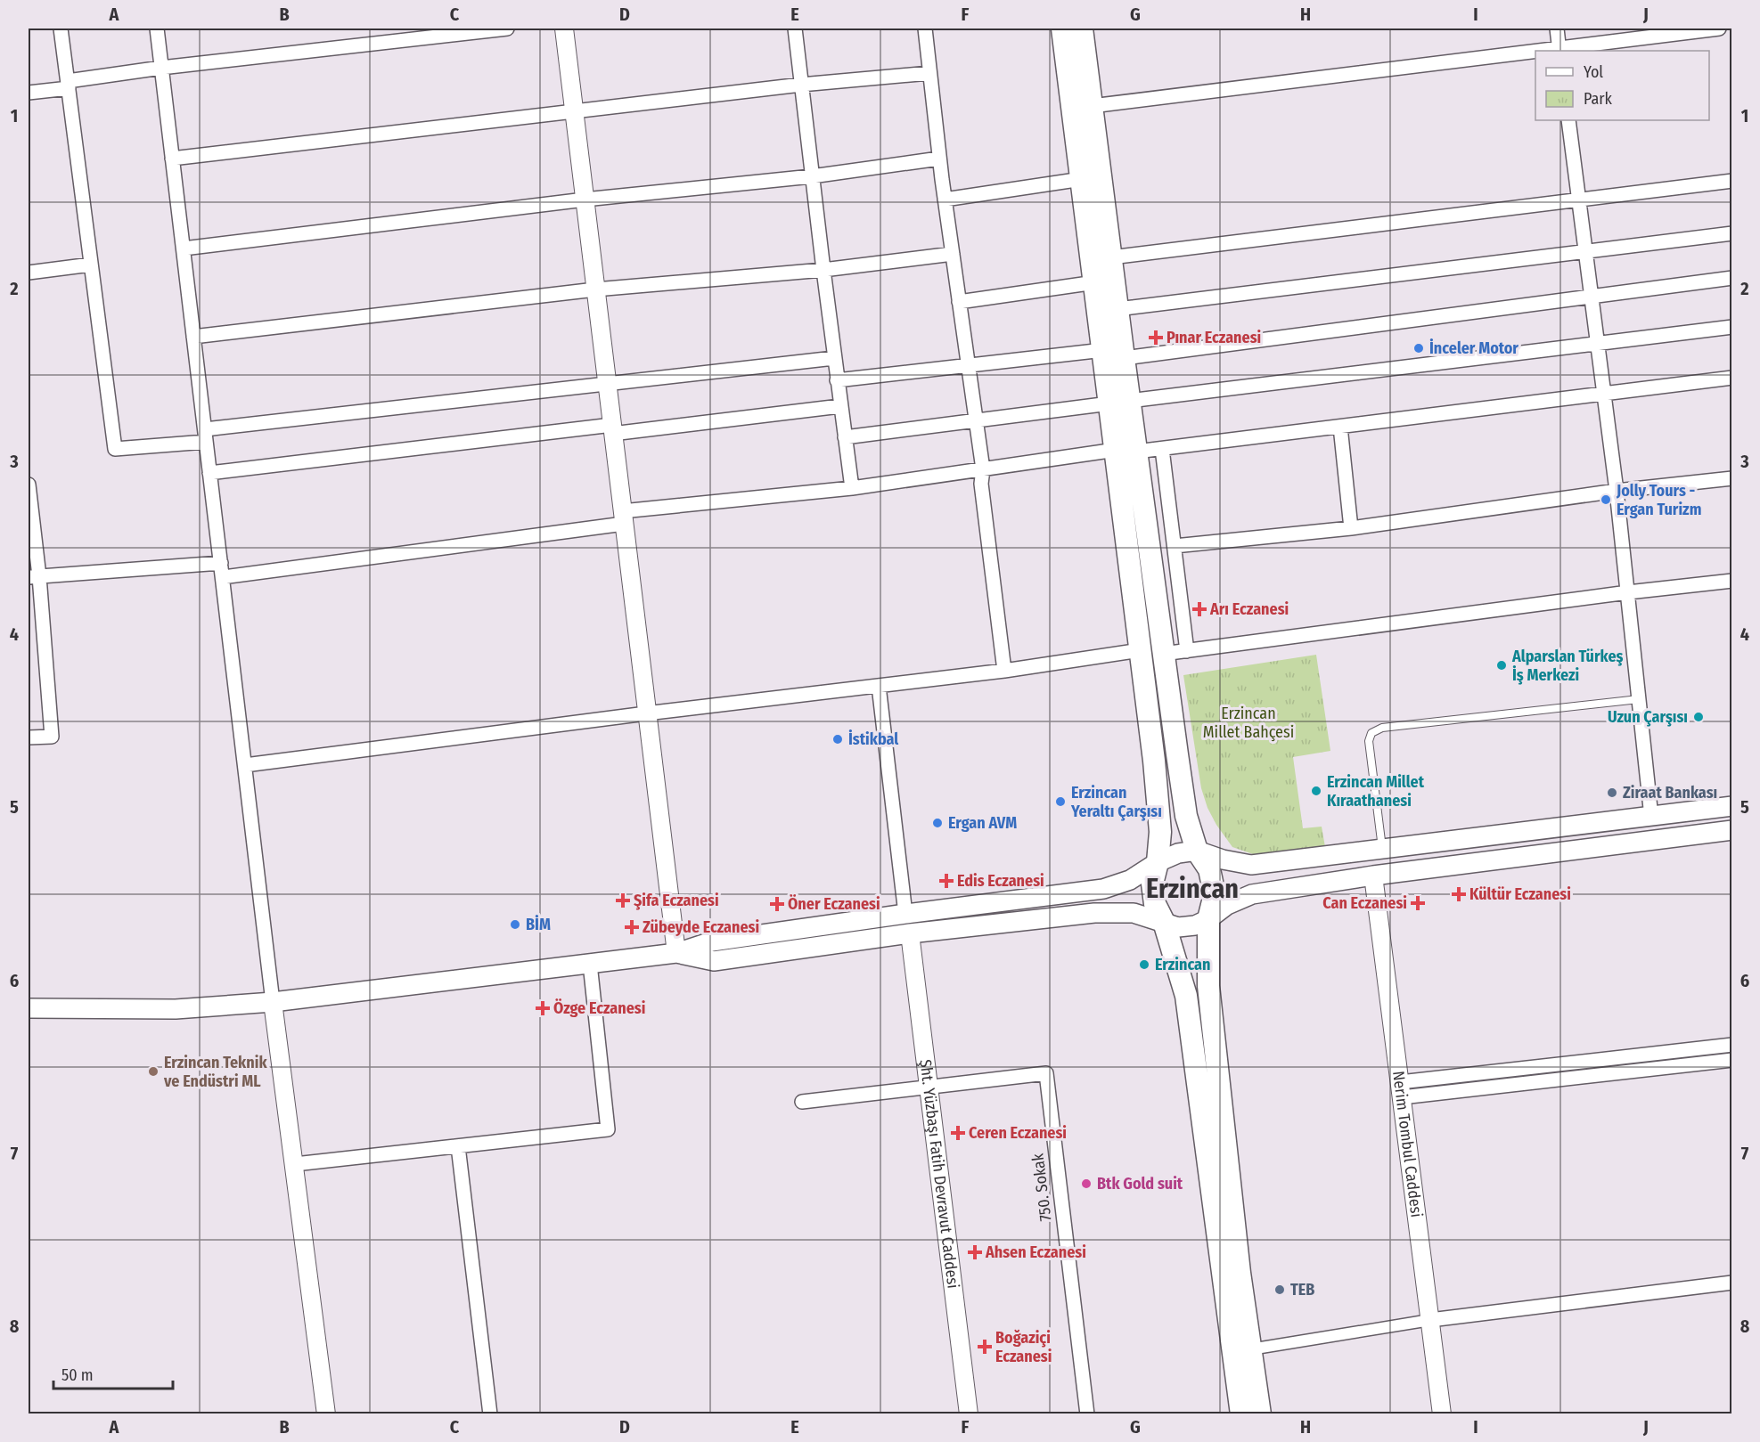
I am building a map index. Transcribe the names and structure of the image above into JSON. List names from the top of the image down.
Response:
{
  "streets": {
    "street": ["Nerim Tombul Caddesi", "Şht. Yüzbaşı Fatih Devravut Caddesi", "750. Sokak"]
  },
  "crossings": [
    ["Şht. Yüzbaşı Fatih Devravut Caddesi", "750. Sokak"]
  ],
  "districts": ["Erzincan"],
  "parks": ["Erzincan Millet Bahçesi"],
  "places": {
    "health": [
      "Pınar Eczanesi",
      "Arı Eczanesi",
      "Edis Eczanesi",
      "Kültür Eczanesi",
      "Şifa Eczanesi",
      "Can Eczanesi",
      "Öner Eczanesi",
      "Zübeyde Eczanesi",
      "Özge Eczanesi",
      "Ceren Eczanesi",
      "Ahsen Eczanesi",
      "Boğaziçi Eczanesi"
    ],
    "other": [
      "İnceler Motor",
      "Jolly Tours - Ergan Turizm",
      "Alparslan Türkeş İş Merkezi",
      "Uzun Çarşısı",
      "İstikbal",
      "Erzincan Millet Kıraathanesi",
      "Ziraat Bankası",
      "Erzincan Yeraltı Çarşısı",
      "Ergan AVM",
      "BİM",
      "Erzincan",
      "Erzincan Teknik ve Endüstri ML",
      "Btk Gold suit",
      "TEB"
    ]
  },
  "legend": ["Yol", "Park"],
  "scale_bar": "50 m",
  "grid": {
    "columns": [
      "A",
      "B",
      "C",
      "D",
      "E",
      "F",
      "G",
      "H",
      "I",
      "J"
    ],
    "rows": [
      "1",
      "2",
      "3",
      "4",
      "5",
      "6",
      "7",
      "8"
    ]
  }
}
